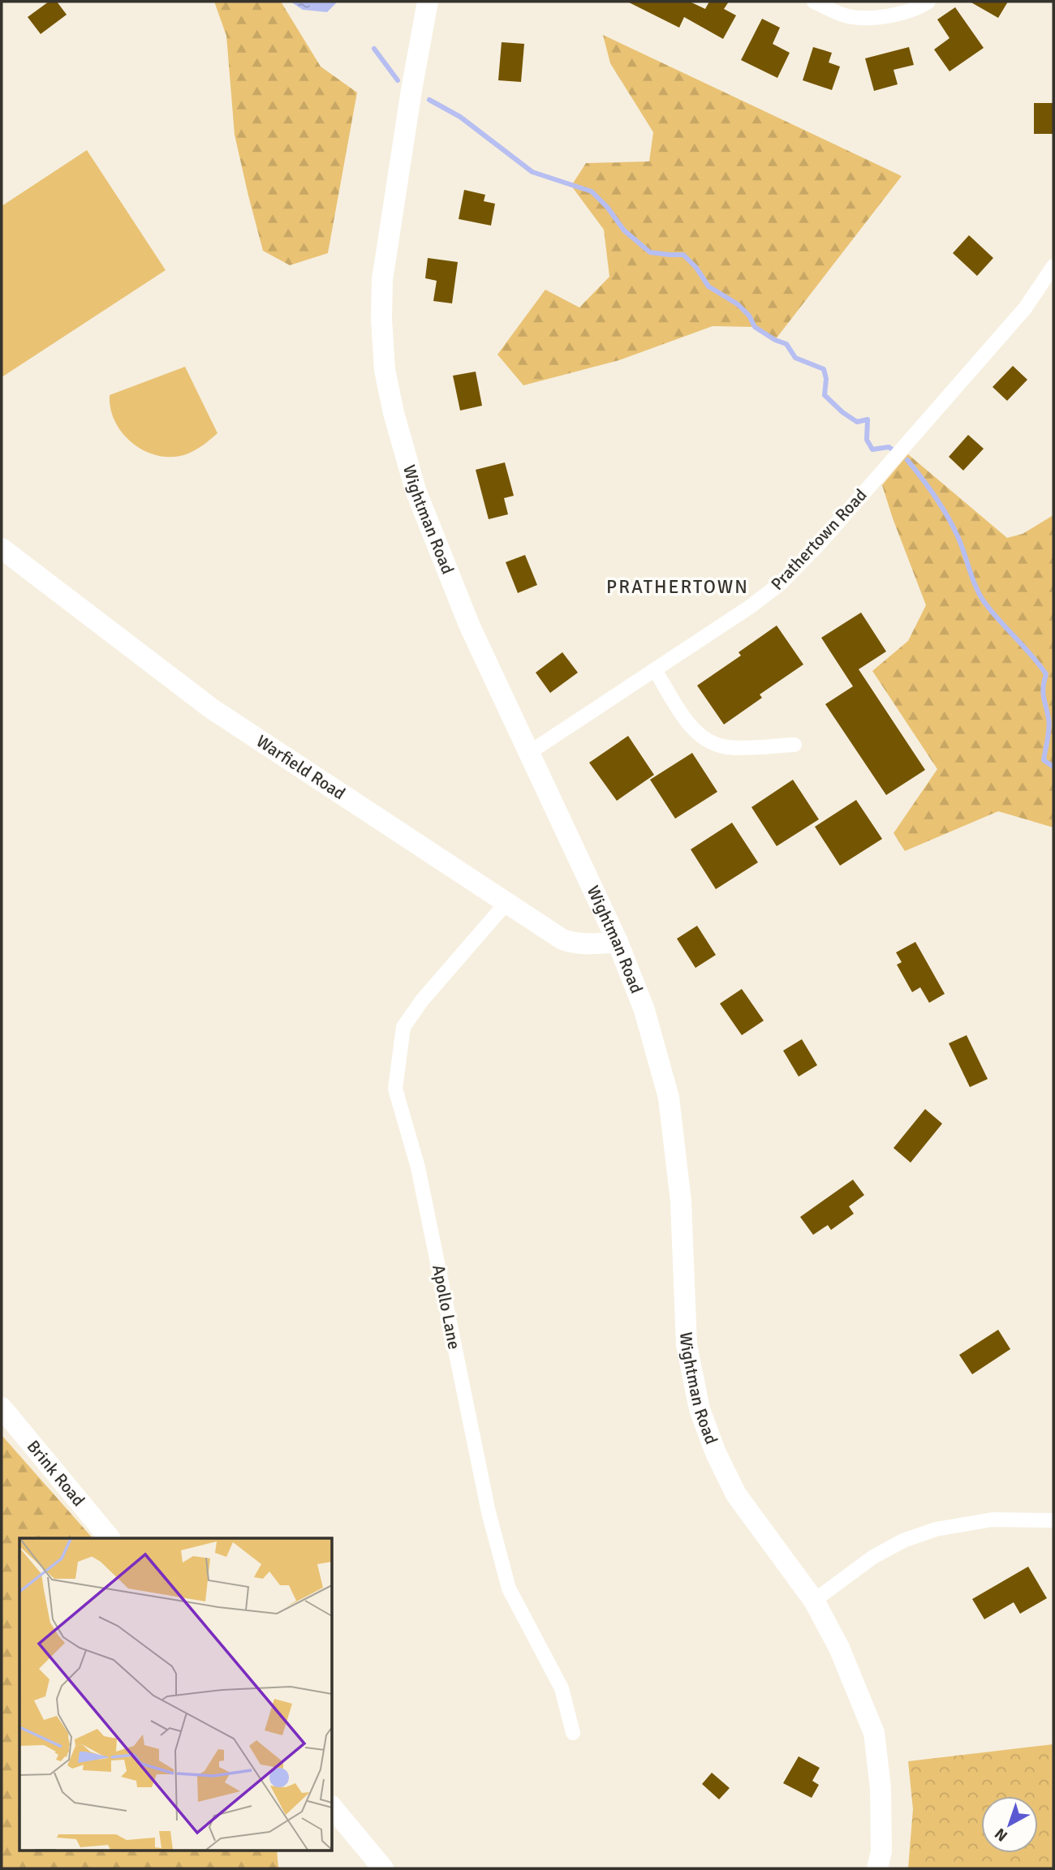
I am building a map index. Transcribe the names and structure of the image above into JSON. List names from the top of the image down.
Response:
{
  "streets": {
    "main road": ["Wightman Road", "Warfield Road", "Brink Road"],
    "street": ["Prathertown Road", "Apollo Lane"]
  },
  "crossings": [
    ["Wightman Road", "Prathertown Road"],
    ["Wightman Road", "Warfield Road"],
    ["Warfield Road", "Apollo Lane"]
  ],
  "districts": ["PRATHERTOWN"],
  "north": "bottom left"
}
